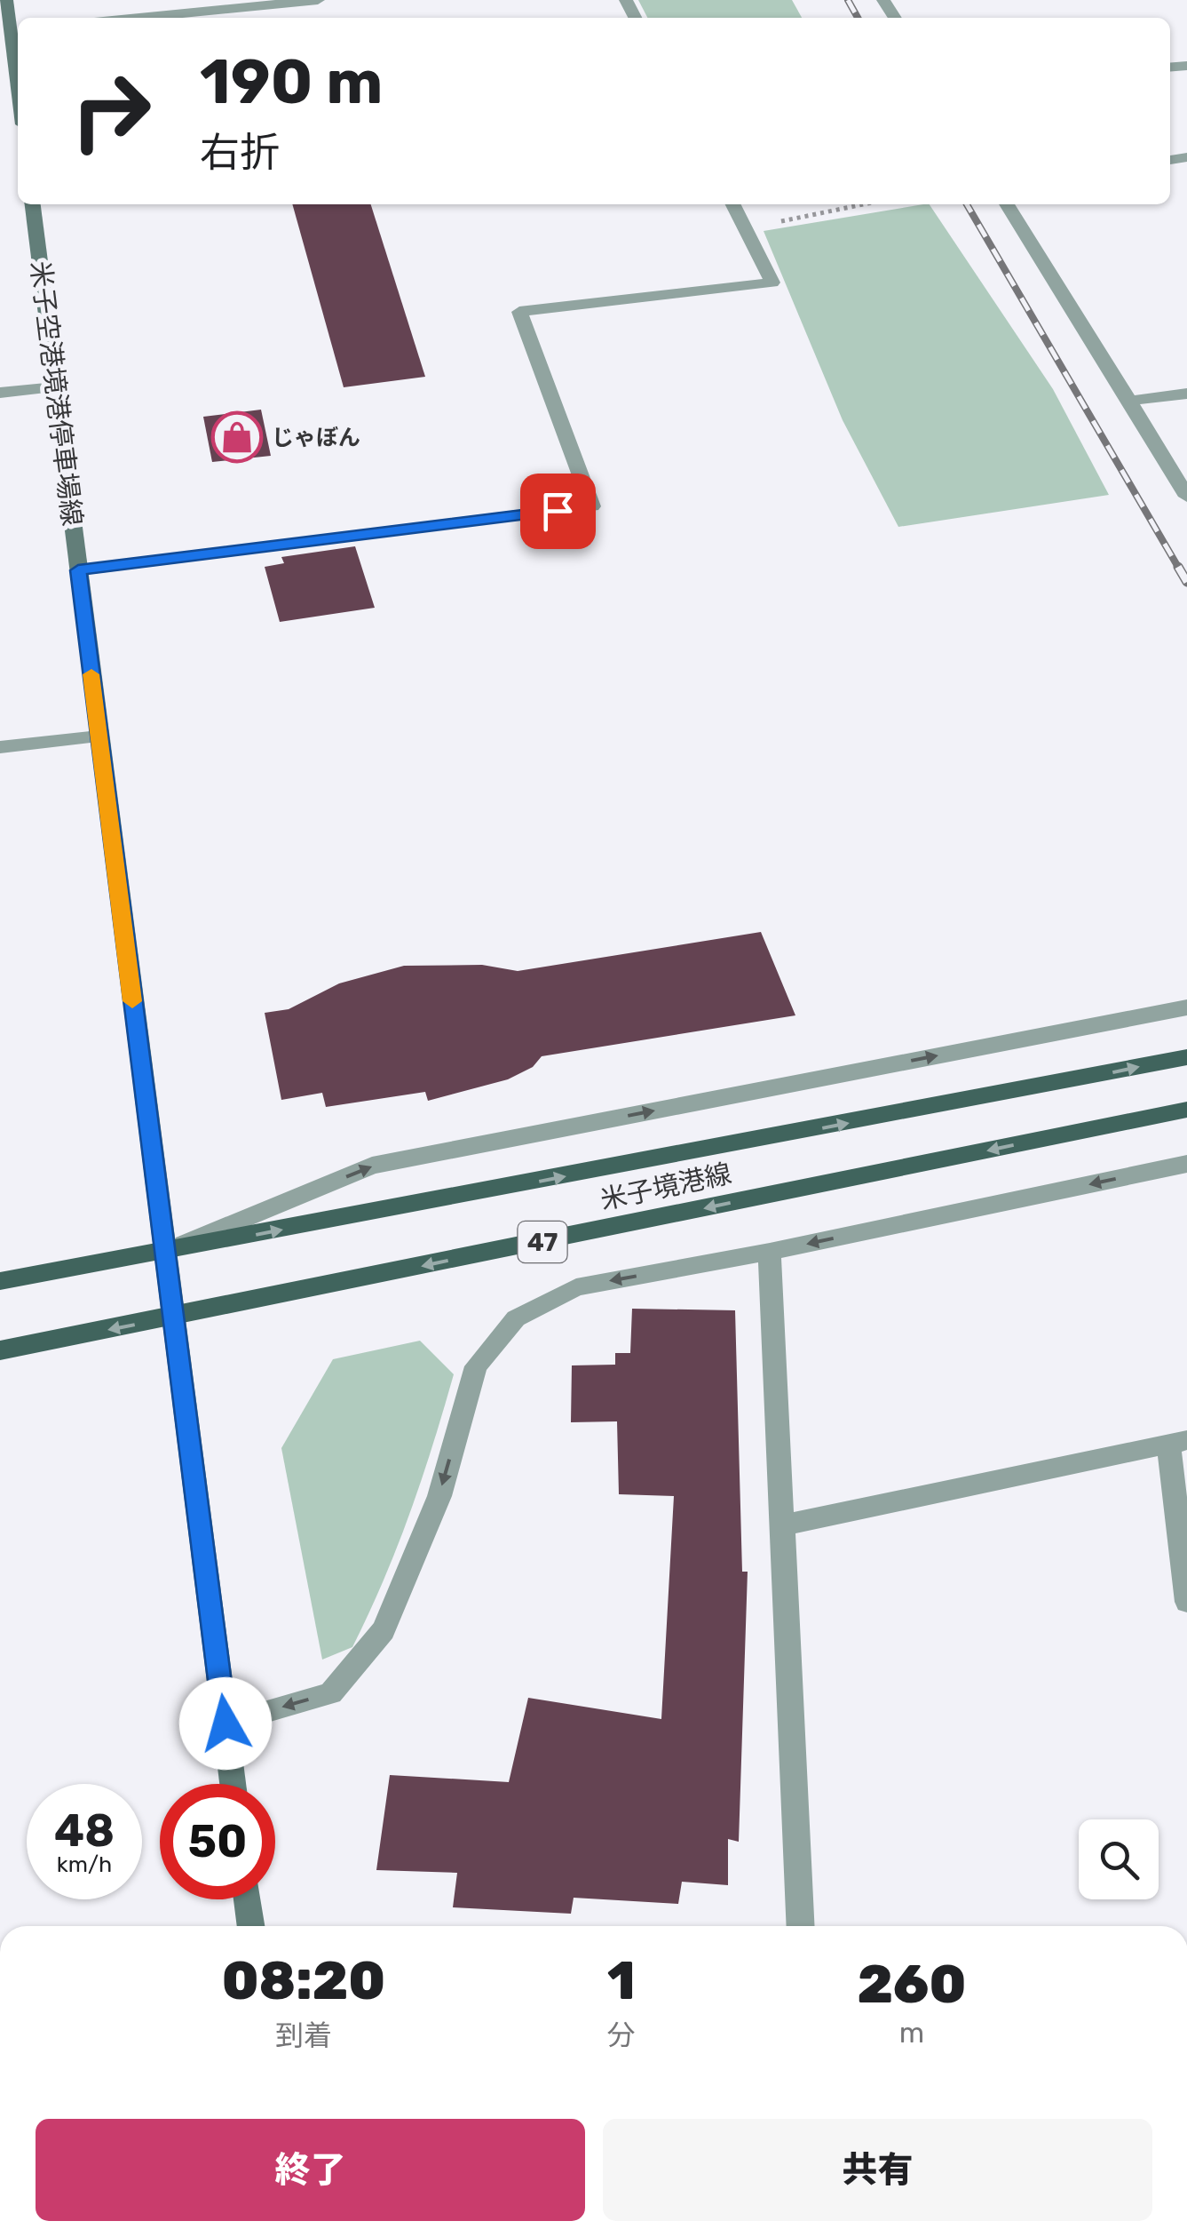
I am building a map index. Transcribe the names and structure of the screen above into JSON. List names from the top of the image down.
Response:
{
  "streets": {
    "main road": ["米子空港境港停車場線", "米子境港線", "47"]
  },
  "crossings": [
    ["米子空港境港停車場線", "米子境港線"]
  ],
  "places": {
    "shop": ["じゃぼん"]
  },
  "page": {
    "turn": ["190 m", "右折"],
    "speed": "48 km/h",
    "limit": "50",
    "eta": [
      "08:20",
      "到着",
      "1",
      "分",
      "260",
      "m"
    ],
    "buttons": ["終了", "共有"]
  }
}
